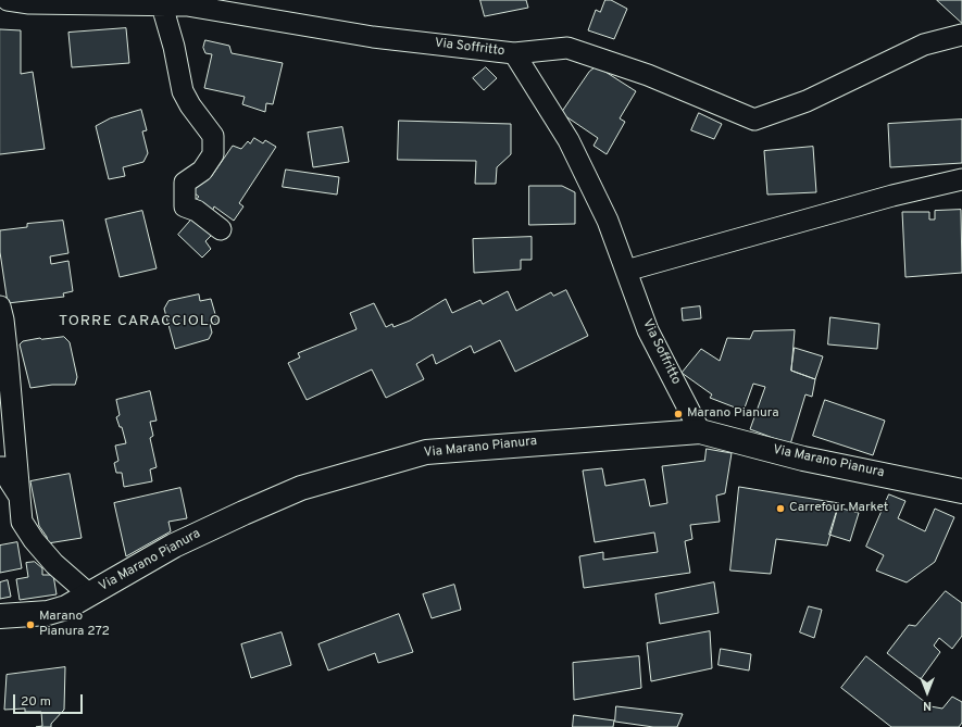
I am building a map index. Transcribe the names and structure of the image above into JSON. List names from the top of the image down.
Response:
{
  "streets": {
    "street": ["Via Soffritto", "Via Marano Pianura"]
  },
  "crossings": [
    ["Via Soffritto", "Via Marano Pianura"]
  ],
  "districts": ["TORRE CARACCIOLO"],
  "places": ["Marano Pianura", "Carrefour Market", "Marano Pianura 272"],
  "scale_bar": "20 m",
  "north": "bottom"
}
